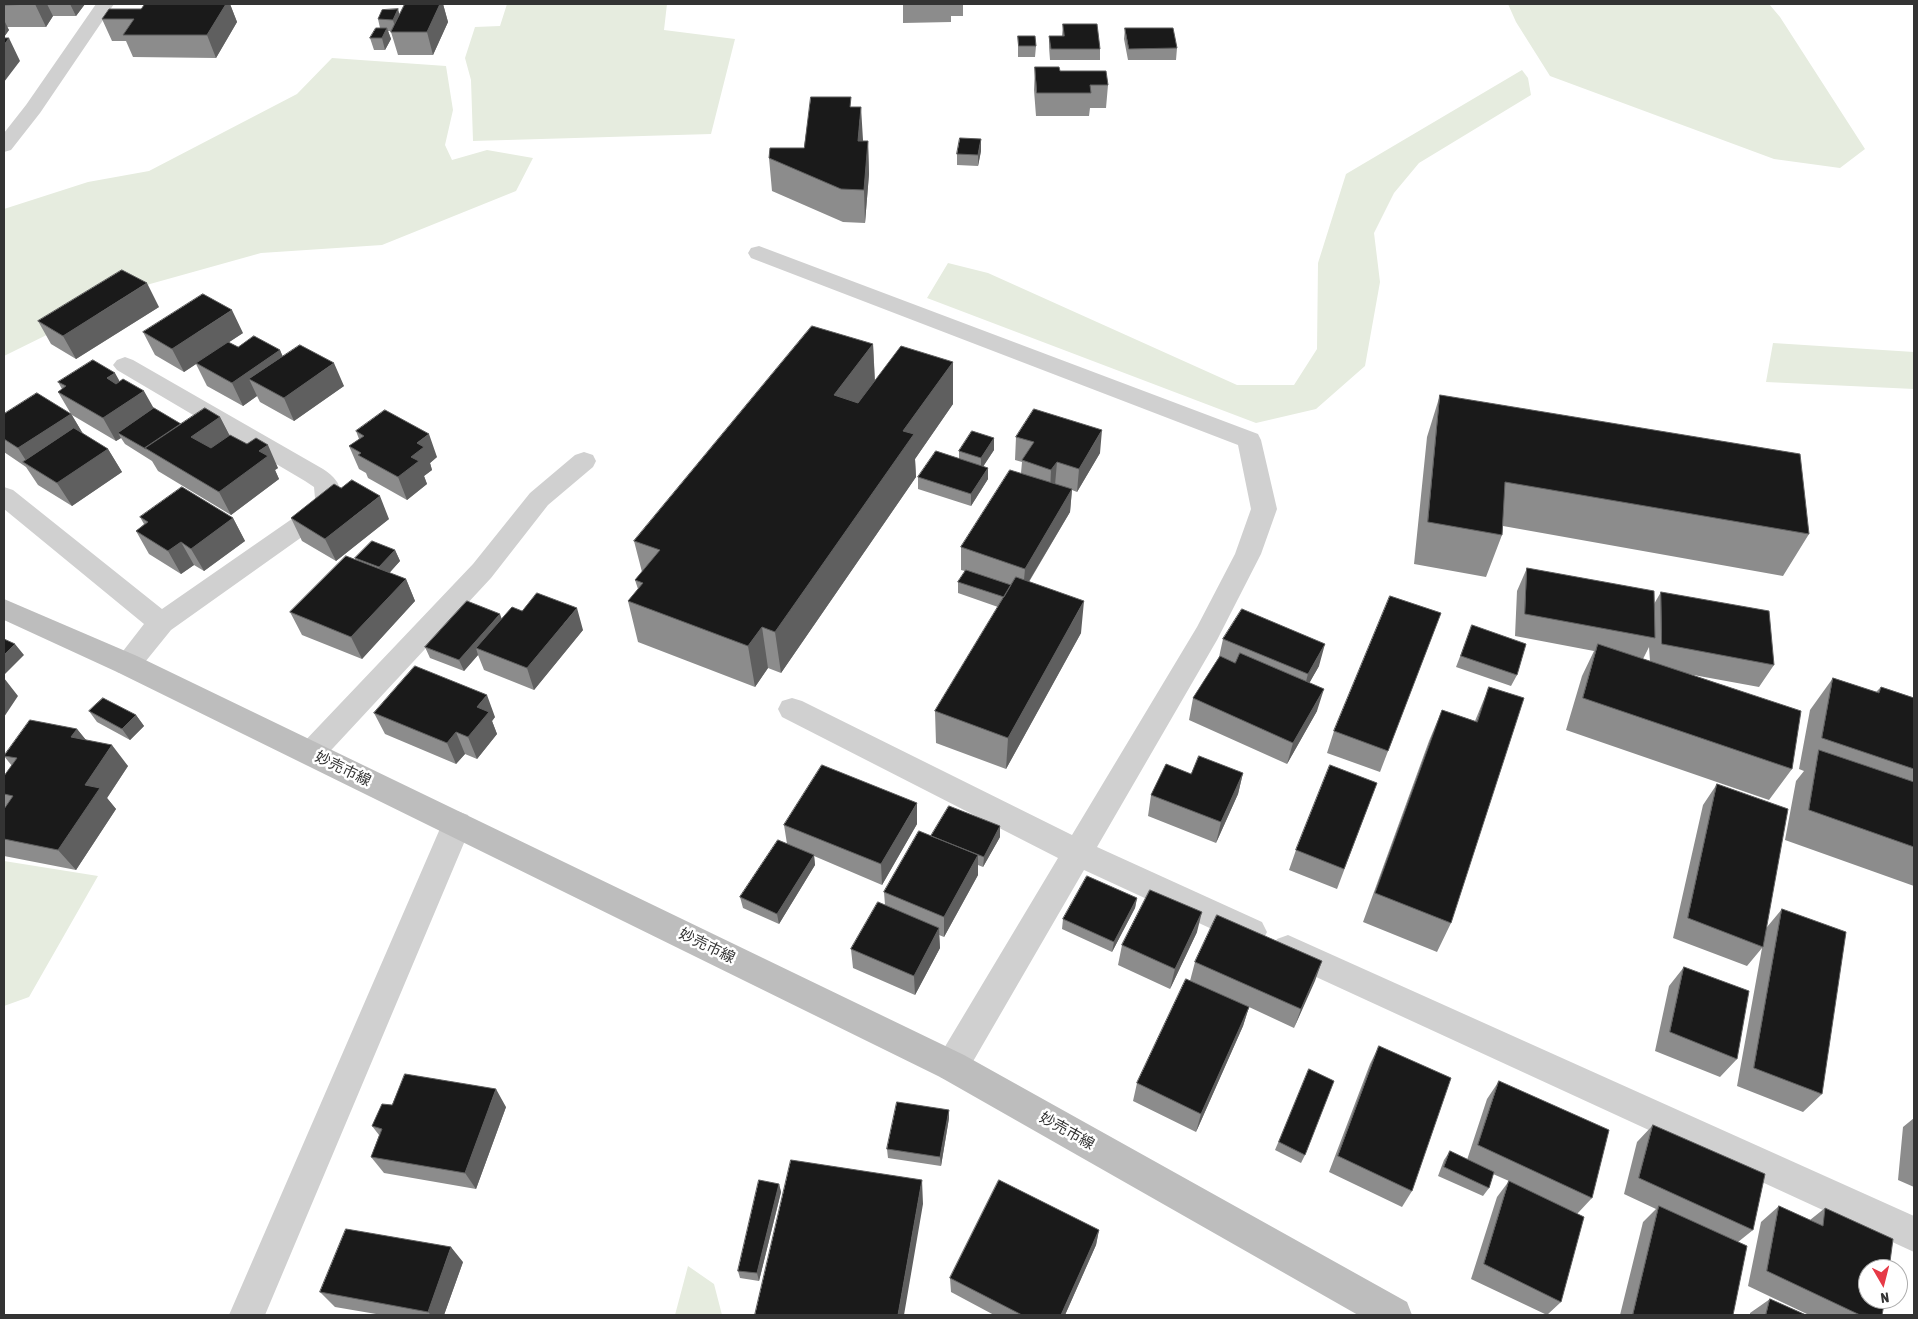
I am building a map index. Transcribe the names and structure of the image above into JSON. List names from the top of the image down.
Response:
{
  "streets": {
    "main road": ["妙売市線"]
  },
  "north": "bottom"
}
